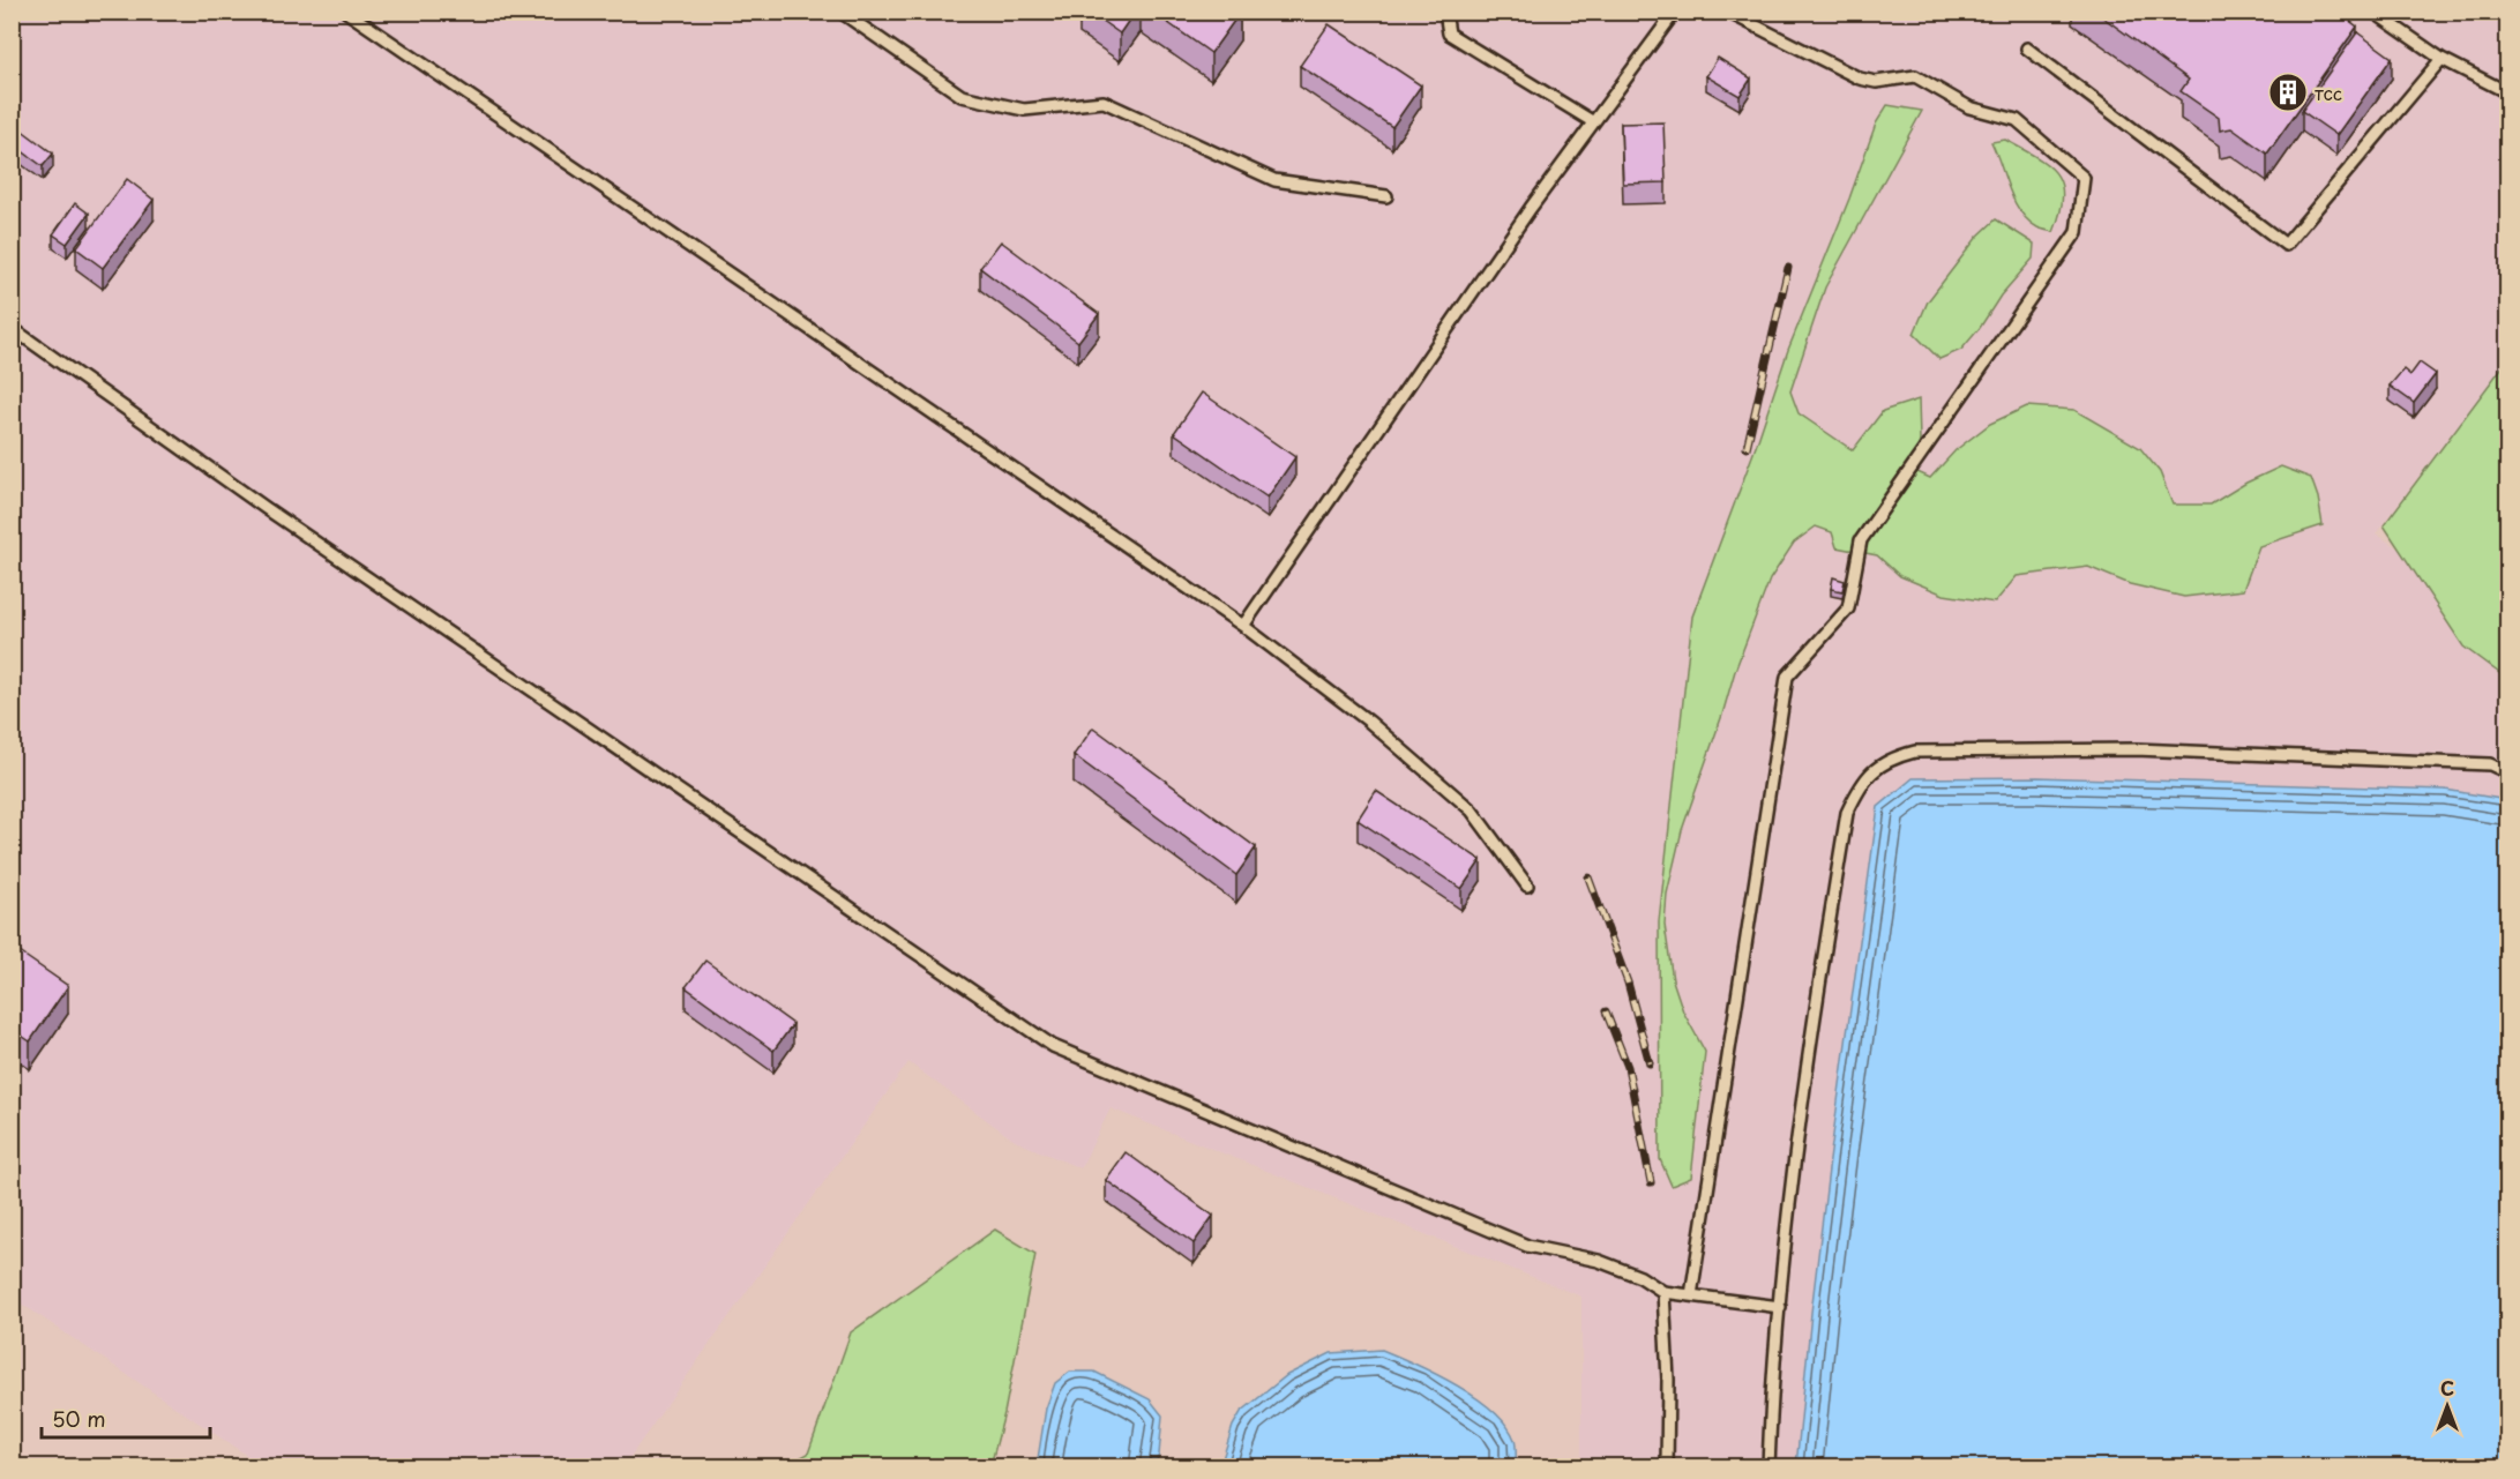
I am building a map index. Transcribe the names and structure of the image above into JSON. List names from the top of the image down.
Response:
{
  "places": {
    "building": ["тсс"]
  },
  "scale_bar": "50 m",
  "north": "top"
}
